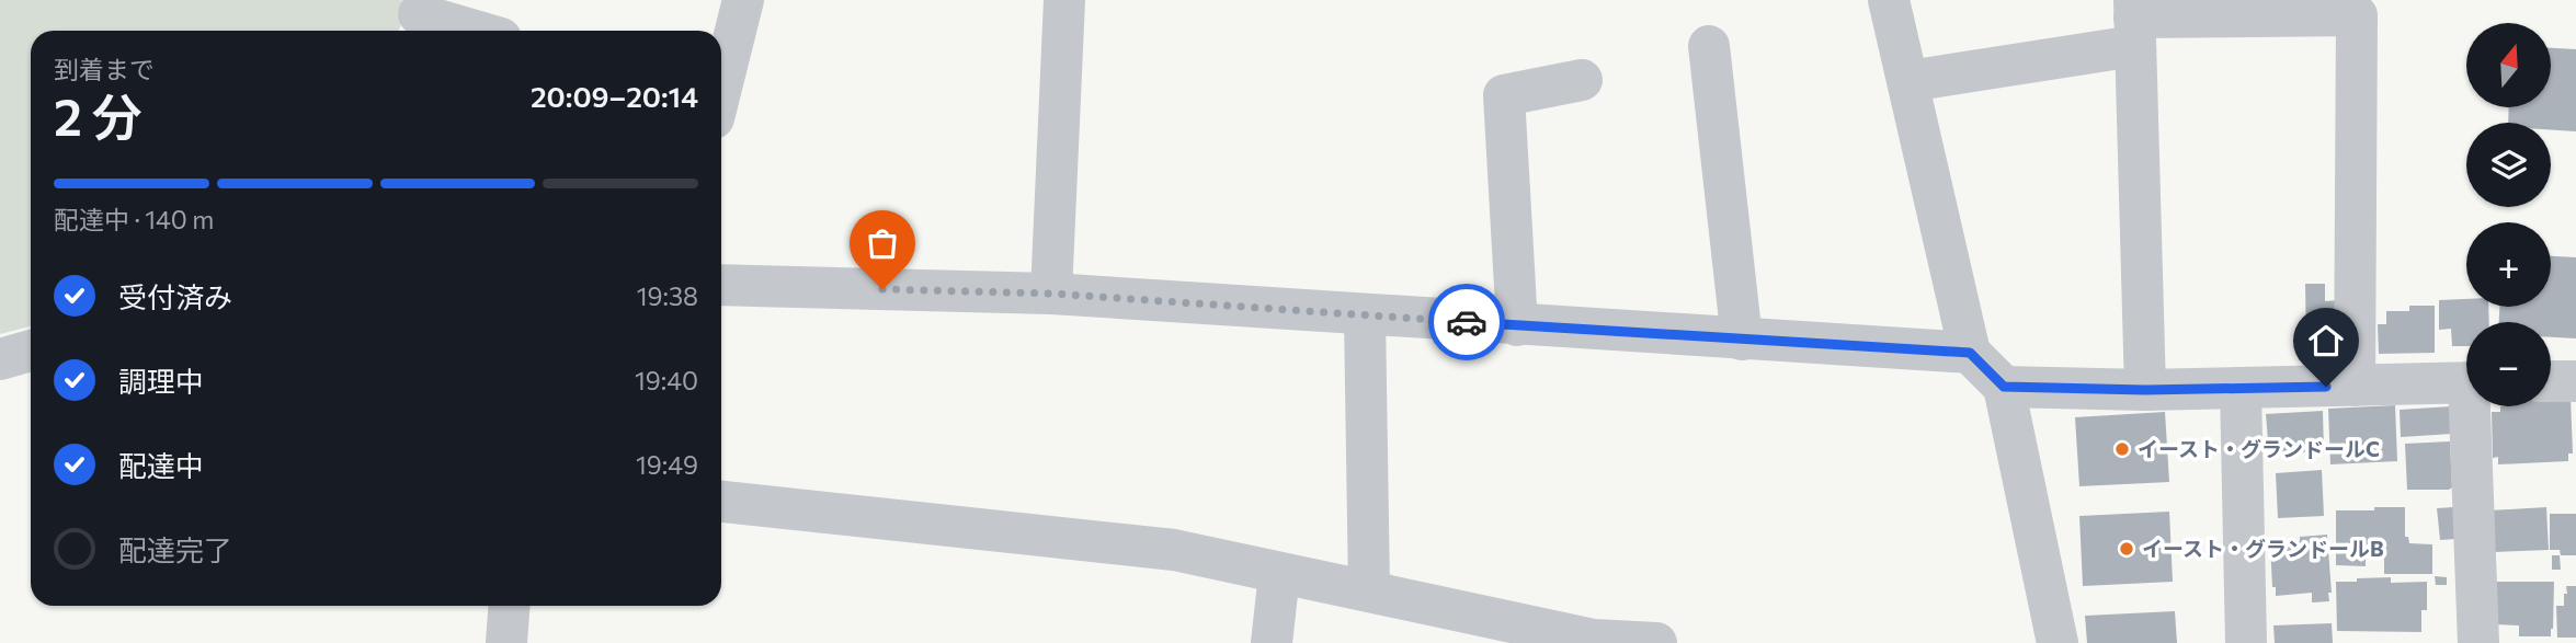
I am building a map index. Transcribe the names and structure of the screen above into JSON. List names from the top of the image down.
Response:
{
  "places": ["イースト・グランドールC", "イースト・グランドールB"],
  "north": "top",
  "page": {
    "map_buttons": ["+", "−"],
    "heading": ["2 分", "到着まで", "20:09–20:14"],
    "bar": "配達中 · 140 m",
    "list": [
      ["受付済み", "19:38"],
      ["調理中", "19:40"],
      ["配達中", "19:49"],
      "配達完了"
    ]
  }
}
